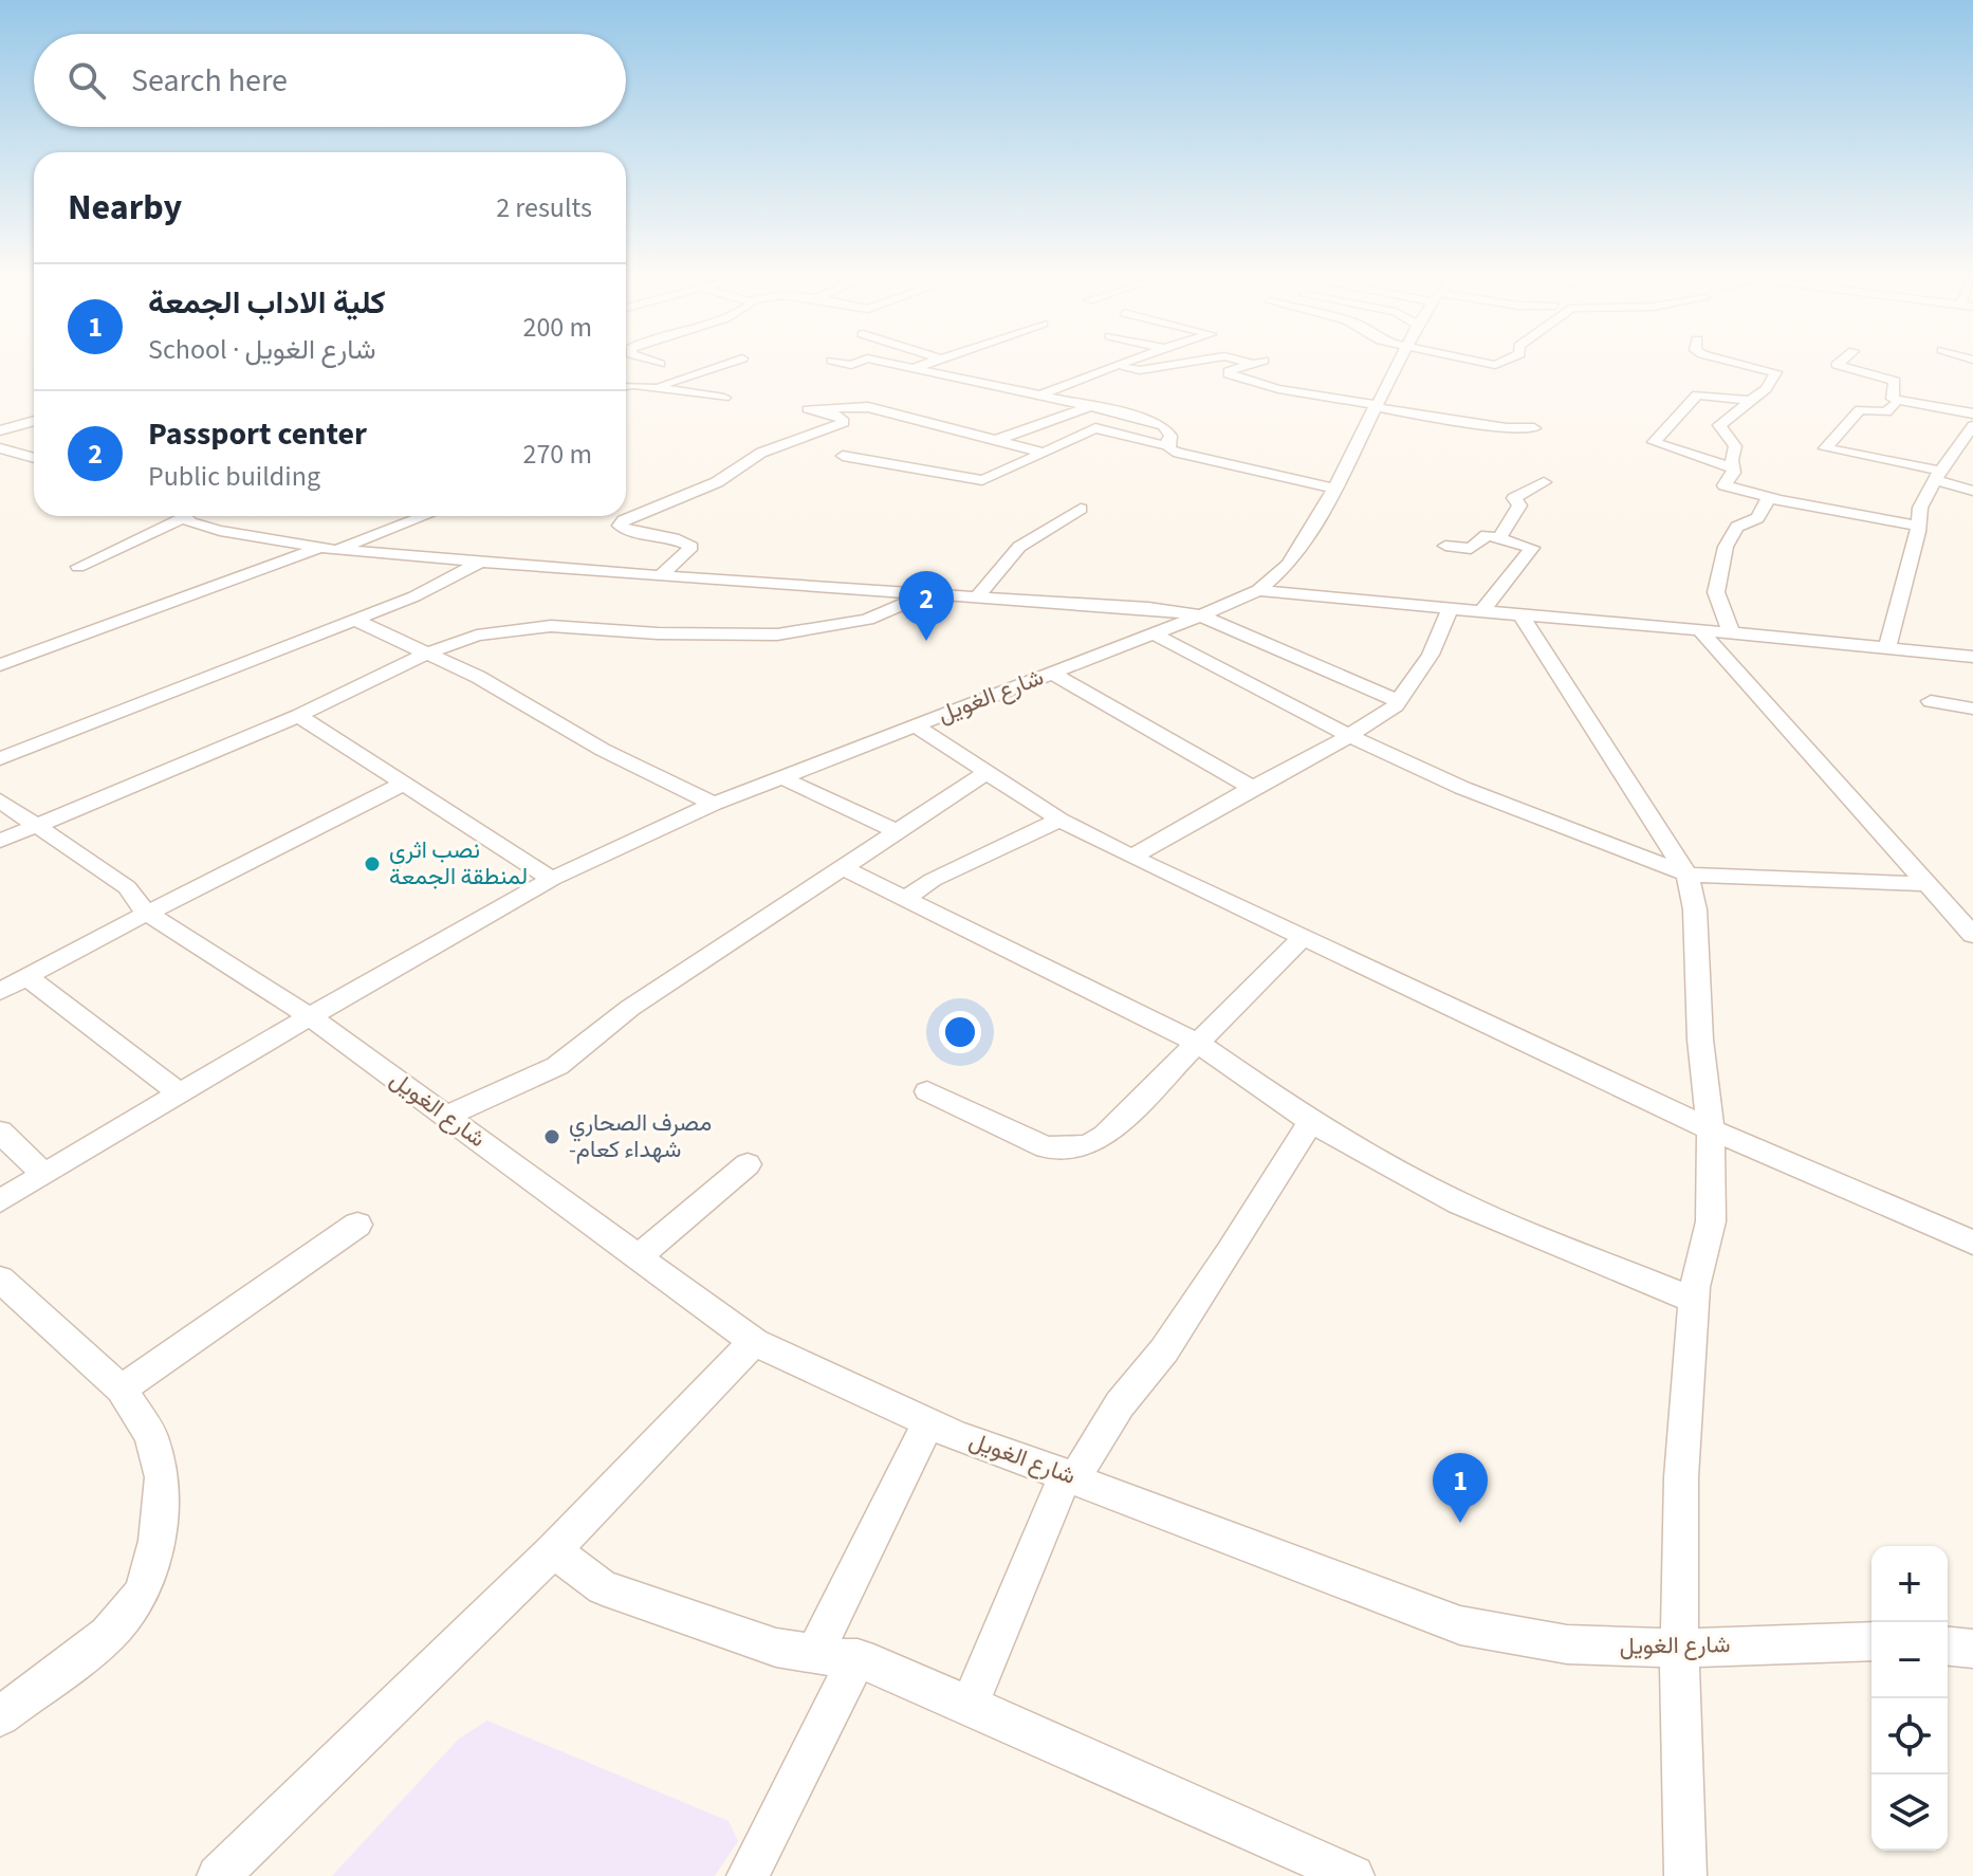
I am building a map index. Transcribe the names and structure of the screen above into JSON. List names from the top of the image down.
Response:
{
  "streets": {
    "street": ["شارع الغويل"]
  },
  "places": ["نصب اثري لمنطقة الجمعة", "مصرف الصحاري -شهداء كعام"],
  "page": {
    "search": "Search here",
    "heading": ["Nearby", "2 results"],
    "list": [
      {
        "mark": "1",
        "name": "كلية اﻻداب الجمعة",
        "note": "School · شارع الغويل",
        "value": "200 m"
      },
      {
        "mark": "2",
        "name": "Passport center",
        "note": "Public building",
        "value": "270 m"
      }
    ],
    "pins": ["2", "1"],
    "map_buttons": ["+", "−"]
  }
}
